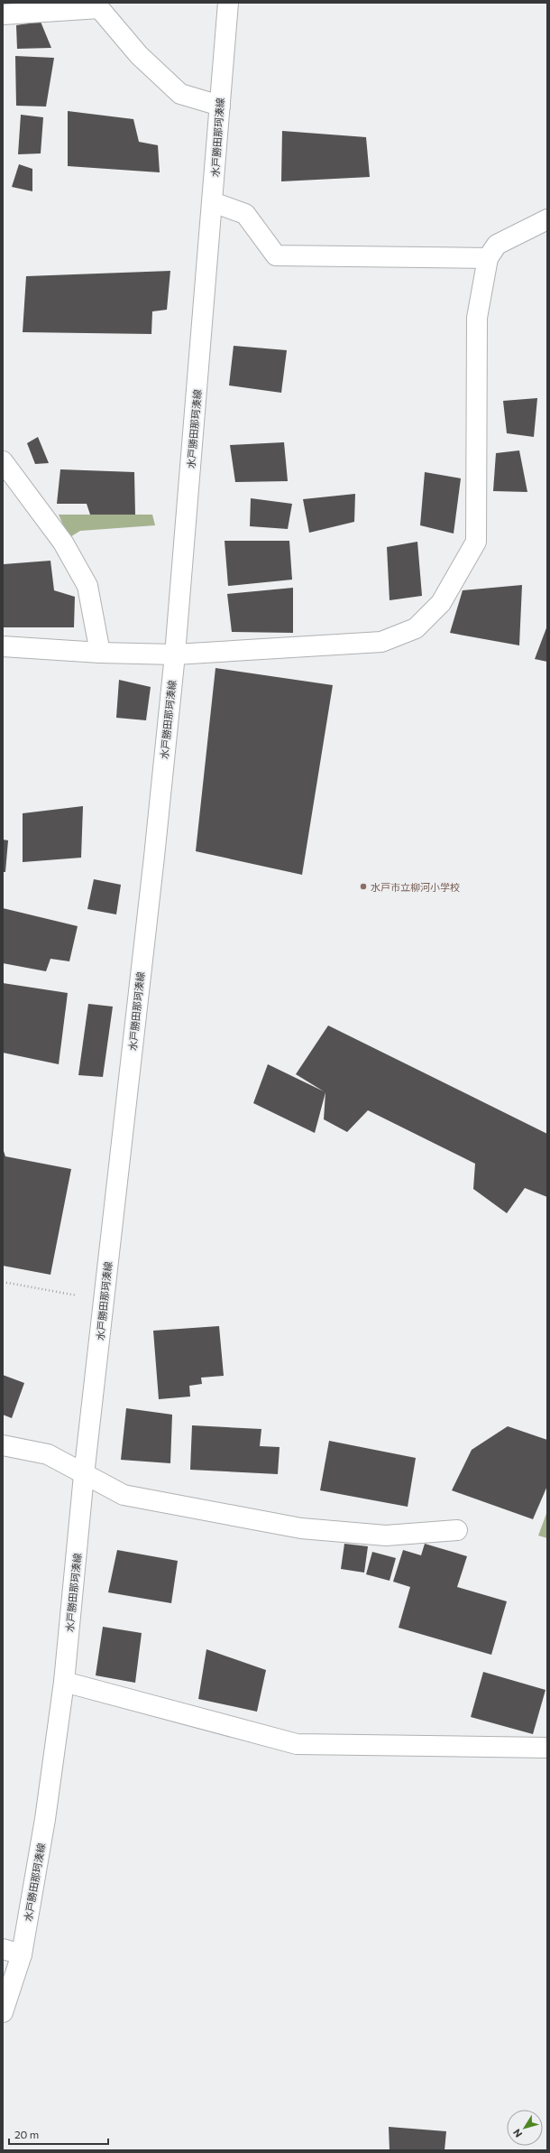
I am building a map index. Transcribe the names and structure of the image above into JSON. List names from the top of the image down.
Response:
{
  "streets": {
    "street": ["水戸勝田那珂湊線"]
  },
  "places": ["水戸市立柳河小学校"],
  "scale_bar": "20 m",
  "north": "bottom left"
}
